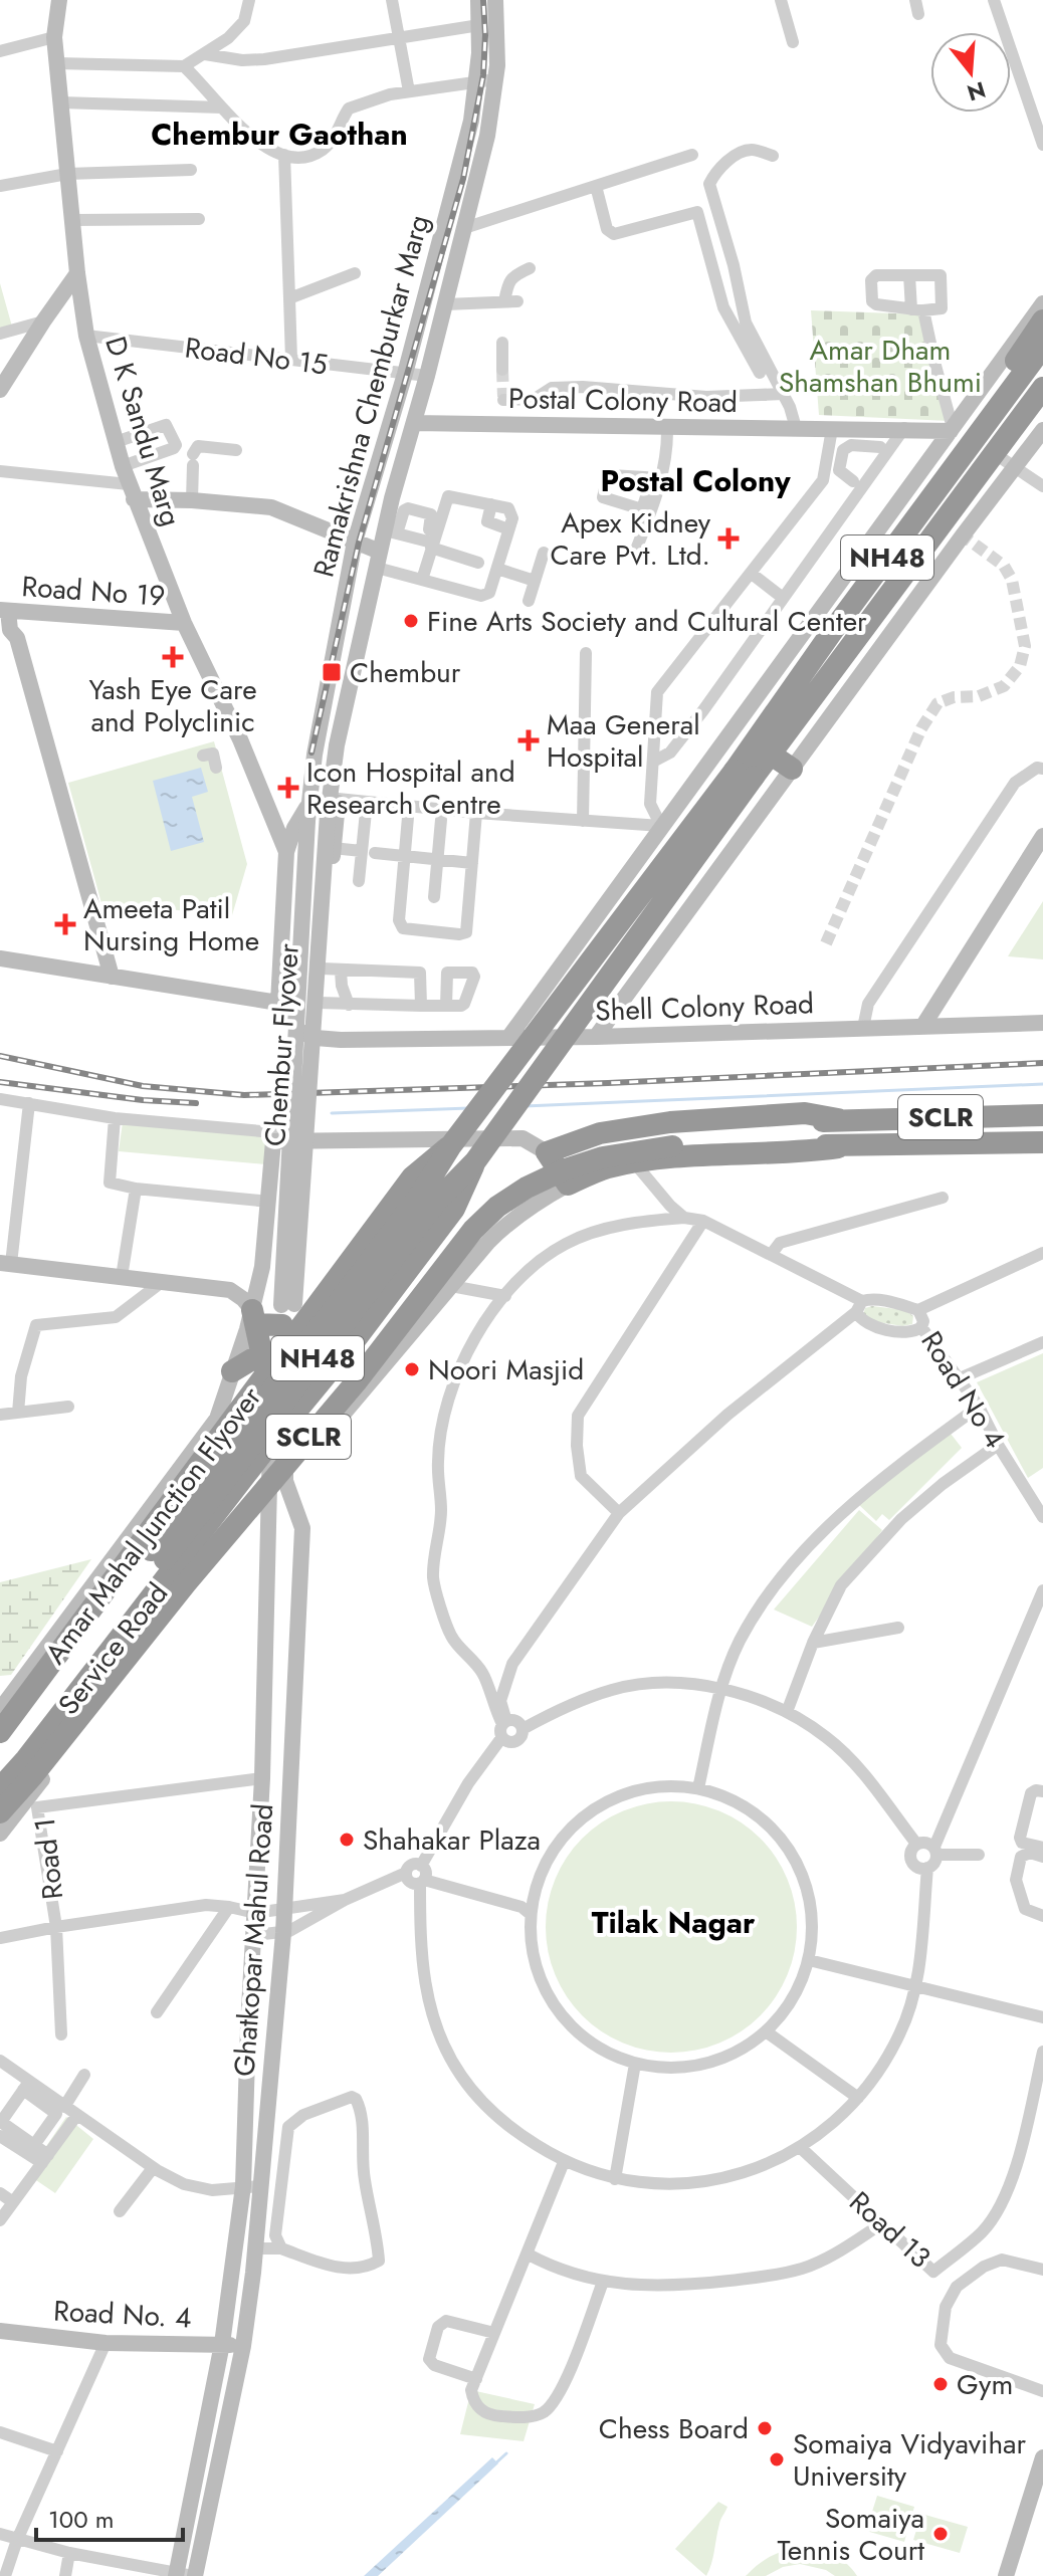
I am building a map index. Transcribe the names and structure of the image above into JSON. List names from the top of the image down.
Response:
{
  "streets": {
    "highway": ["NH48", "SCLR", "Amar Mahal Junction Flyover"],
    "street": [
      "Road No 15",
      "Ramakrishna Chemburkar Marg",
      "Postal Colony Road",
      "D K Sandu Marg",
      "Road No 19",
      "Shell Colony Road",
      "Chembur Flyover",
      "Road No 4",
      "Service Road",
      "Road 1",
      "Ghatkopar Mahul Road",
      "Road 13",
      "Road No. 4"
    ]
  },
  "crossings": [
    ["Road No 15", "Ramakrishna Chemburkar Marg"],
    ["Road No 15", "D K Sandu Marg"],
    ["Ramakrishna Chemburkar Marg", "Postal Colony Road"],
    ["Ramakrishna Chemburkar Marg", "Chembur Flyover"],
    ["D K Sandu Marg", "Road No 19"],
    ["NH48", "Amar Mahal Junction Flyover"],
    ["Chembur Flyover", "Ghatkopar Mahul Road"],
    ["Service Road", "Ghatkopar Mahul Road"],
    ["Road 1", "Ghatkopar Mahul Road"],
    ["Ghatkopar Mahul Road", "Road No. 4"]
  ],
  "districts": ["Chembur Gaothan", "Postal Colony", "Tilak Nagar"],
  "parks": ["Amar Dham Shamshan Bhumi"],
  "places": {
    "health": [
      "Apex Kidney Care Pvt. Ltd.",
      "Yash Eye Care and Polyclinic",
      "Maa General Hospital",
      "Icon Hospital and Research Centre",
      "Ameeta Patil Nursing Home"
    ],
    "other": [
      "Fine Arts Society and Cultural Center",
      "Noori Masjid",
      "Shahakar Plaza",
      "Gym",
      "Chess Board",
      "Somaiya Vidyavihar University",
      "Somaiya Tennis Court"
    ],
    "transit": ["Chembur"]
  },
  "scale_bar": "100 m",
  "north": "bottom"
}
